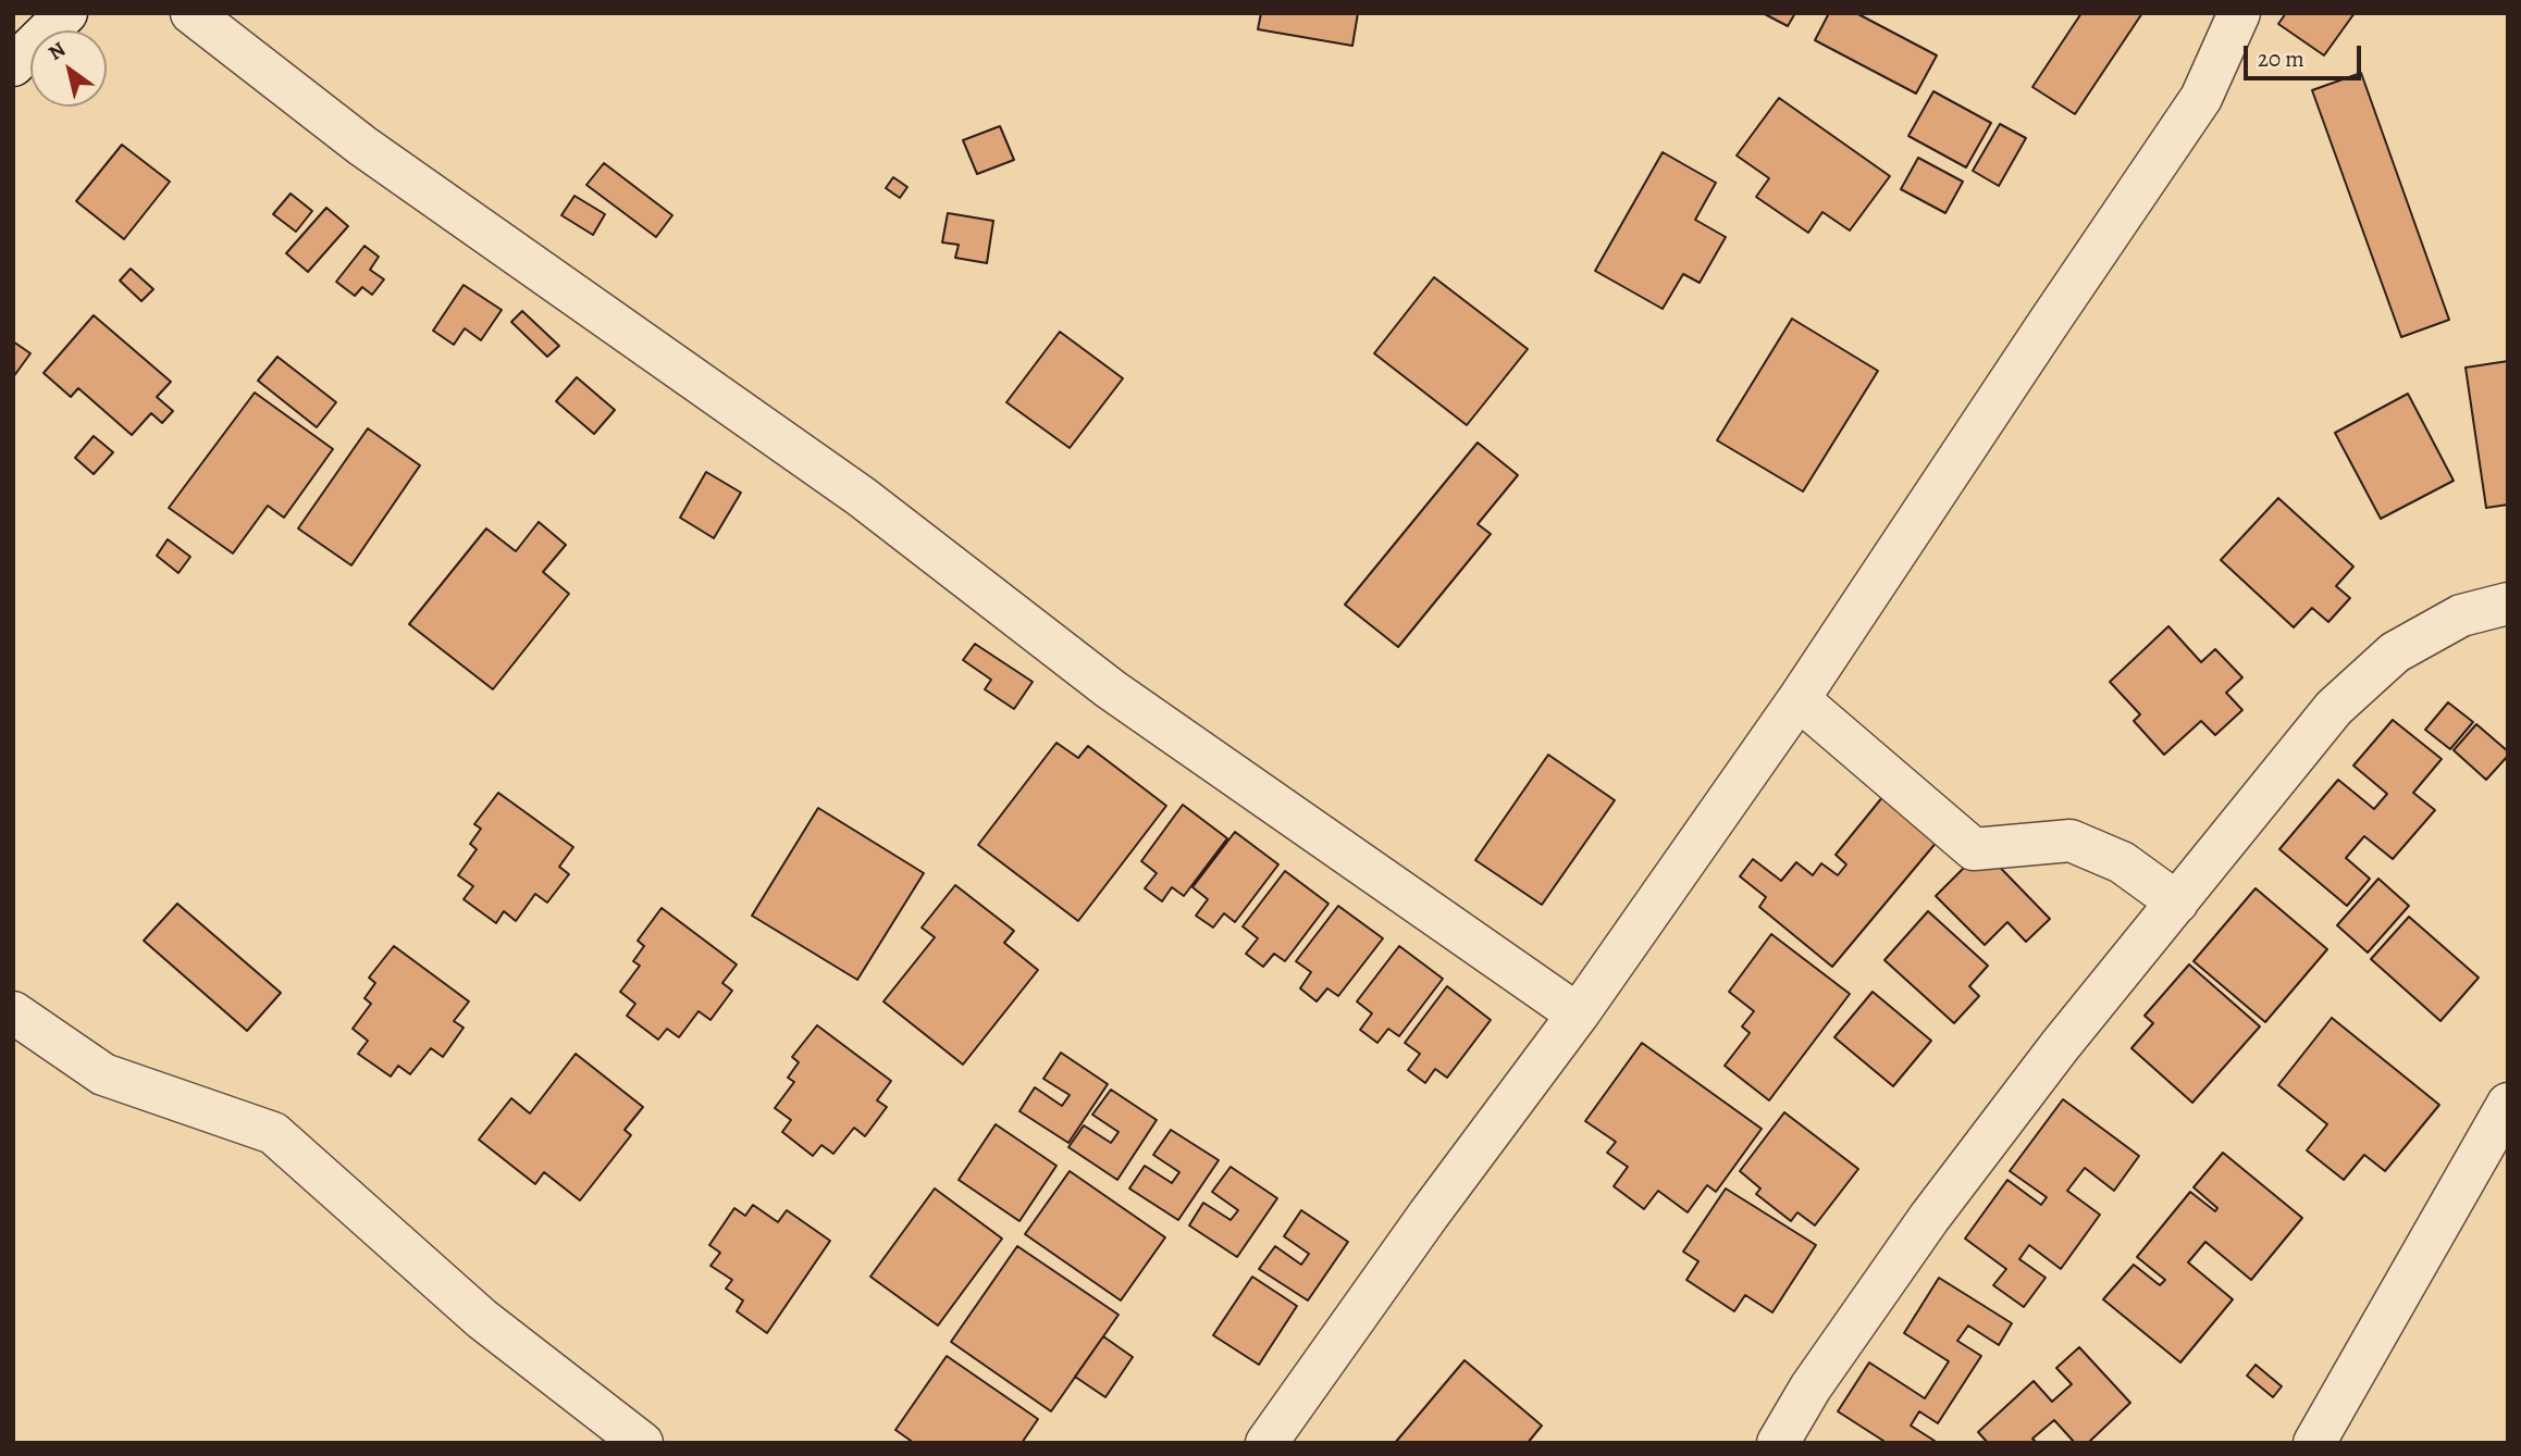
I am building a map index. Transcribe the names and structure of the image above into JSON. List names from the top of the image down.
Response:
{
  "scale_bar": "20 m",
  "north": "top left"
}
